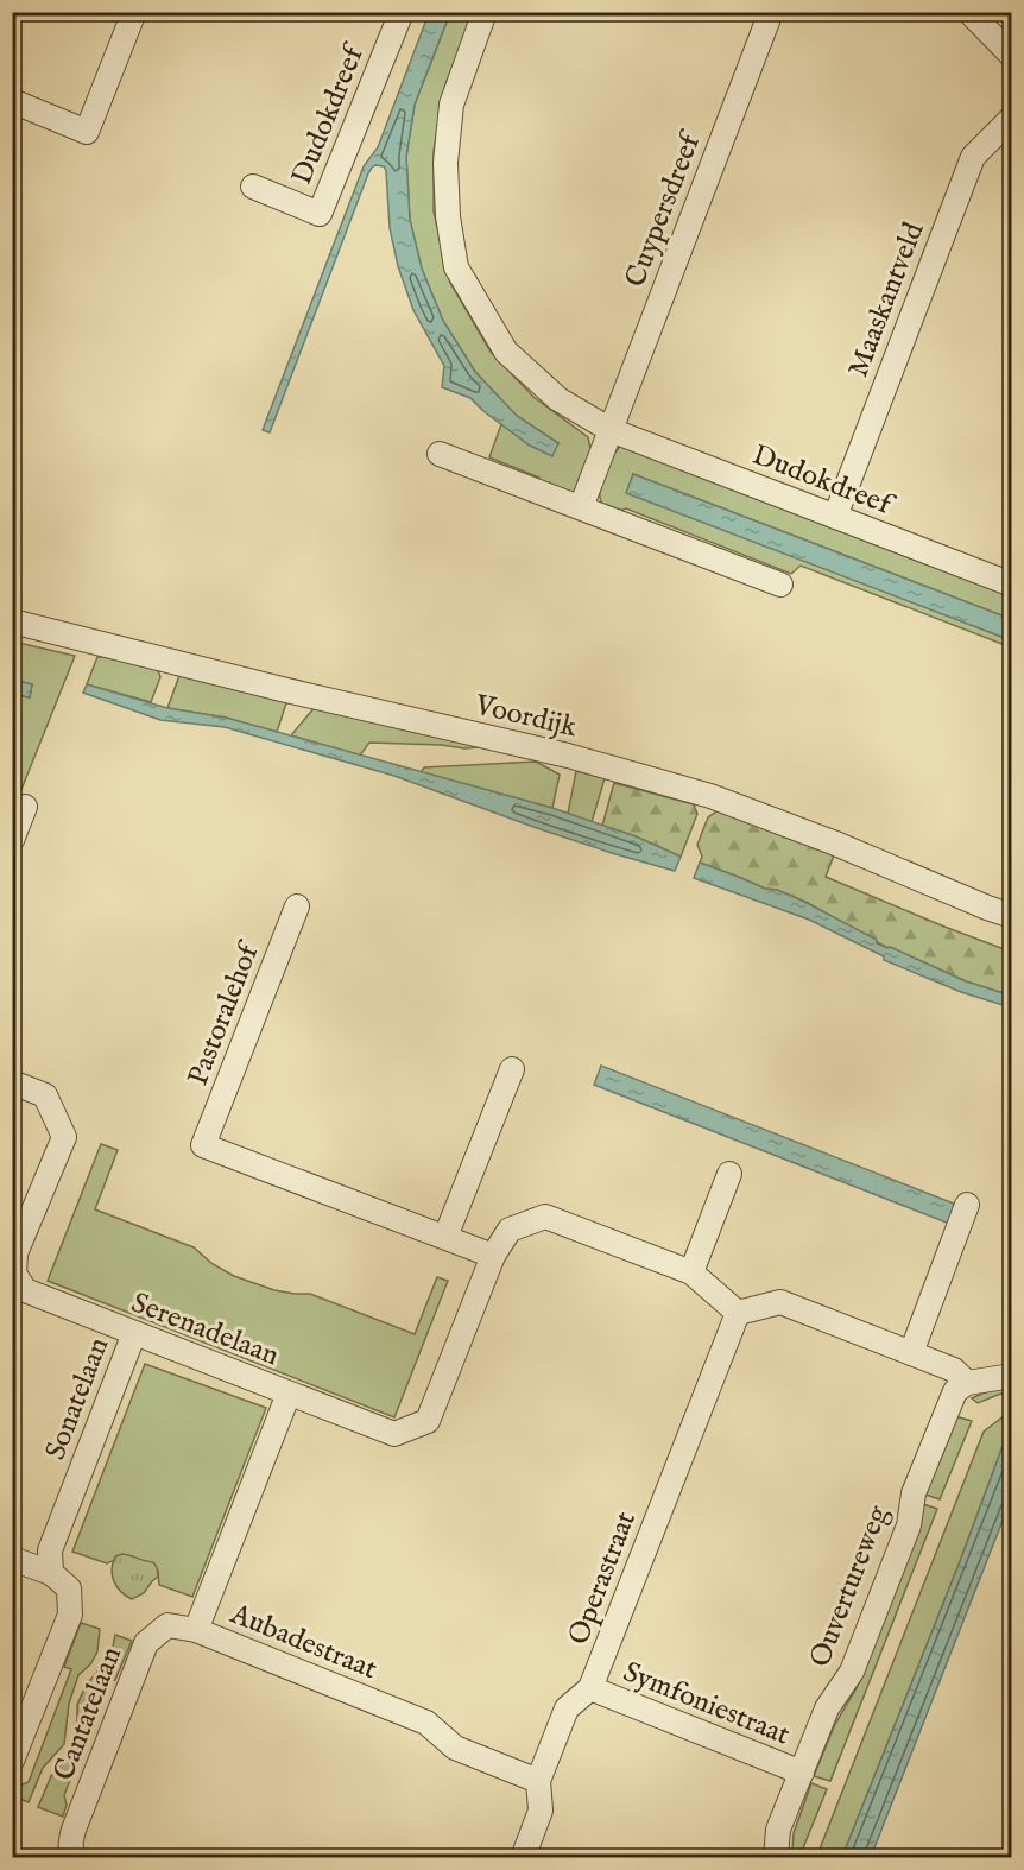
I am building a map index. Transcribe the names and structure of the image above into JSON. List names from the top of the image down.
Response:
{
  "streets": {
    "street": [
      "Dudokdreef",
      "Cuypersdreef",
      "Maaskantveld",
      "Voordijk",
      "Pastoralehof",
      "Serenadelaan",
      "Sonatelaan",
      "Operastraat",
      "Ouvertureweg",
      "Aubadestraat",
      "Symfoniestraat",
      "Cantatelaan"
    ]
  },
  "crossings": [
    ["Dudokdreef", "Cuypersdreef"],
    ["Dudokdreef", "Maaskantveld"],
    ["Serenadelaan", "Sonatelaan"],
    ["Serenadelaan", "Operastraat"],
    ["Serenadelaan", "Aubadestraat"],
    ["Operastraat", "Aubadestraat"],
    ["Operastraat", "Symfoniestraat"],
    ["Ouvertureweg", "Symfoniestraat"],
    ["Aubadestraat", "Cantatelaan"]
  ]
}
